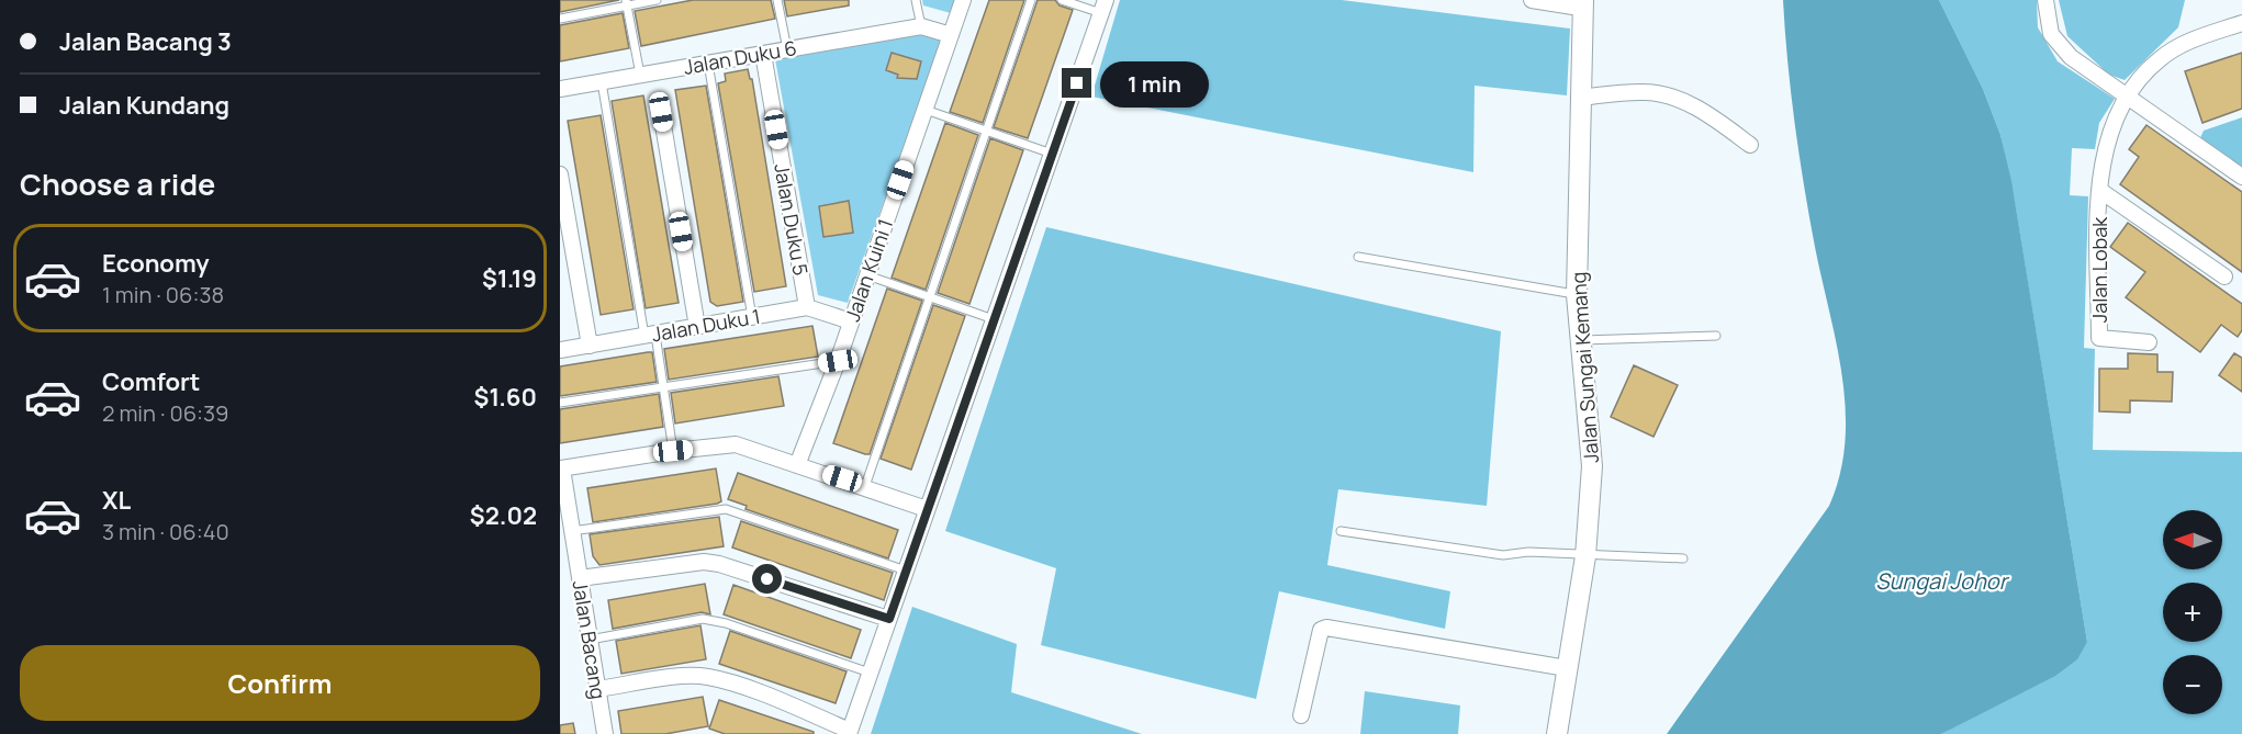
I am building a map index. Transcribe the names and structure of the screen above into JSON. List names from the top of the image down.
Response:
{
  "streets": {
    "street": [
      "Jalan Duku 6",
      "Jalan Duku 5",
      "Jalan Kuini 1",
      "Jalan Lobak",
      "Jalan Duku 1",
      "Jalan Sungai Kemang",
      "Jalan Bacang"
    ]
  },
  "crossings": [
    ["Jalan Duku 6", "Jalan Duku 5"],
    ["Jalan Duku 5", "Jalan Duku 1"],
    ["Jalan Kuini 1", "Jalan Duku 1"]
  ],
  "water": ["Sungai Johor"],
  "north": "left",
  "page": {
    "banner": ["Jalan Bacang 3", "Jalan Kundang"],
    "bubble": "1 min",
    "heading": "Choose a ride",
    "list": [
      {
        "name": "Economy",
        "note": "1 min · 06:38",
        "value": "$1.19"
      },
      {
        "name": "Comfort",
        "note": "2 min · 06:39",
        "value": "$1.60"
      },
      {
        "name": "XL",
        "note": "3 min · 06:40",
        "value": "$2.02"
      }
    ],
    "map_buttons": ["+", "−"],
    "buttons": "Confirm"
  }
}
